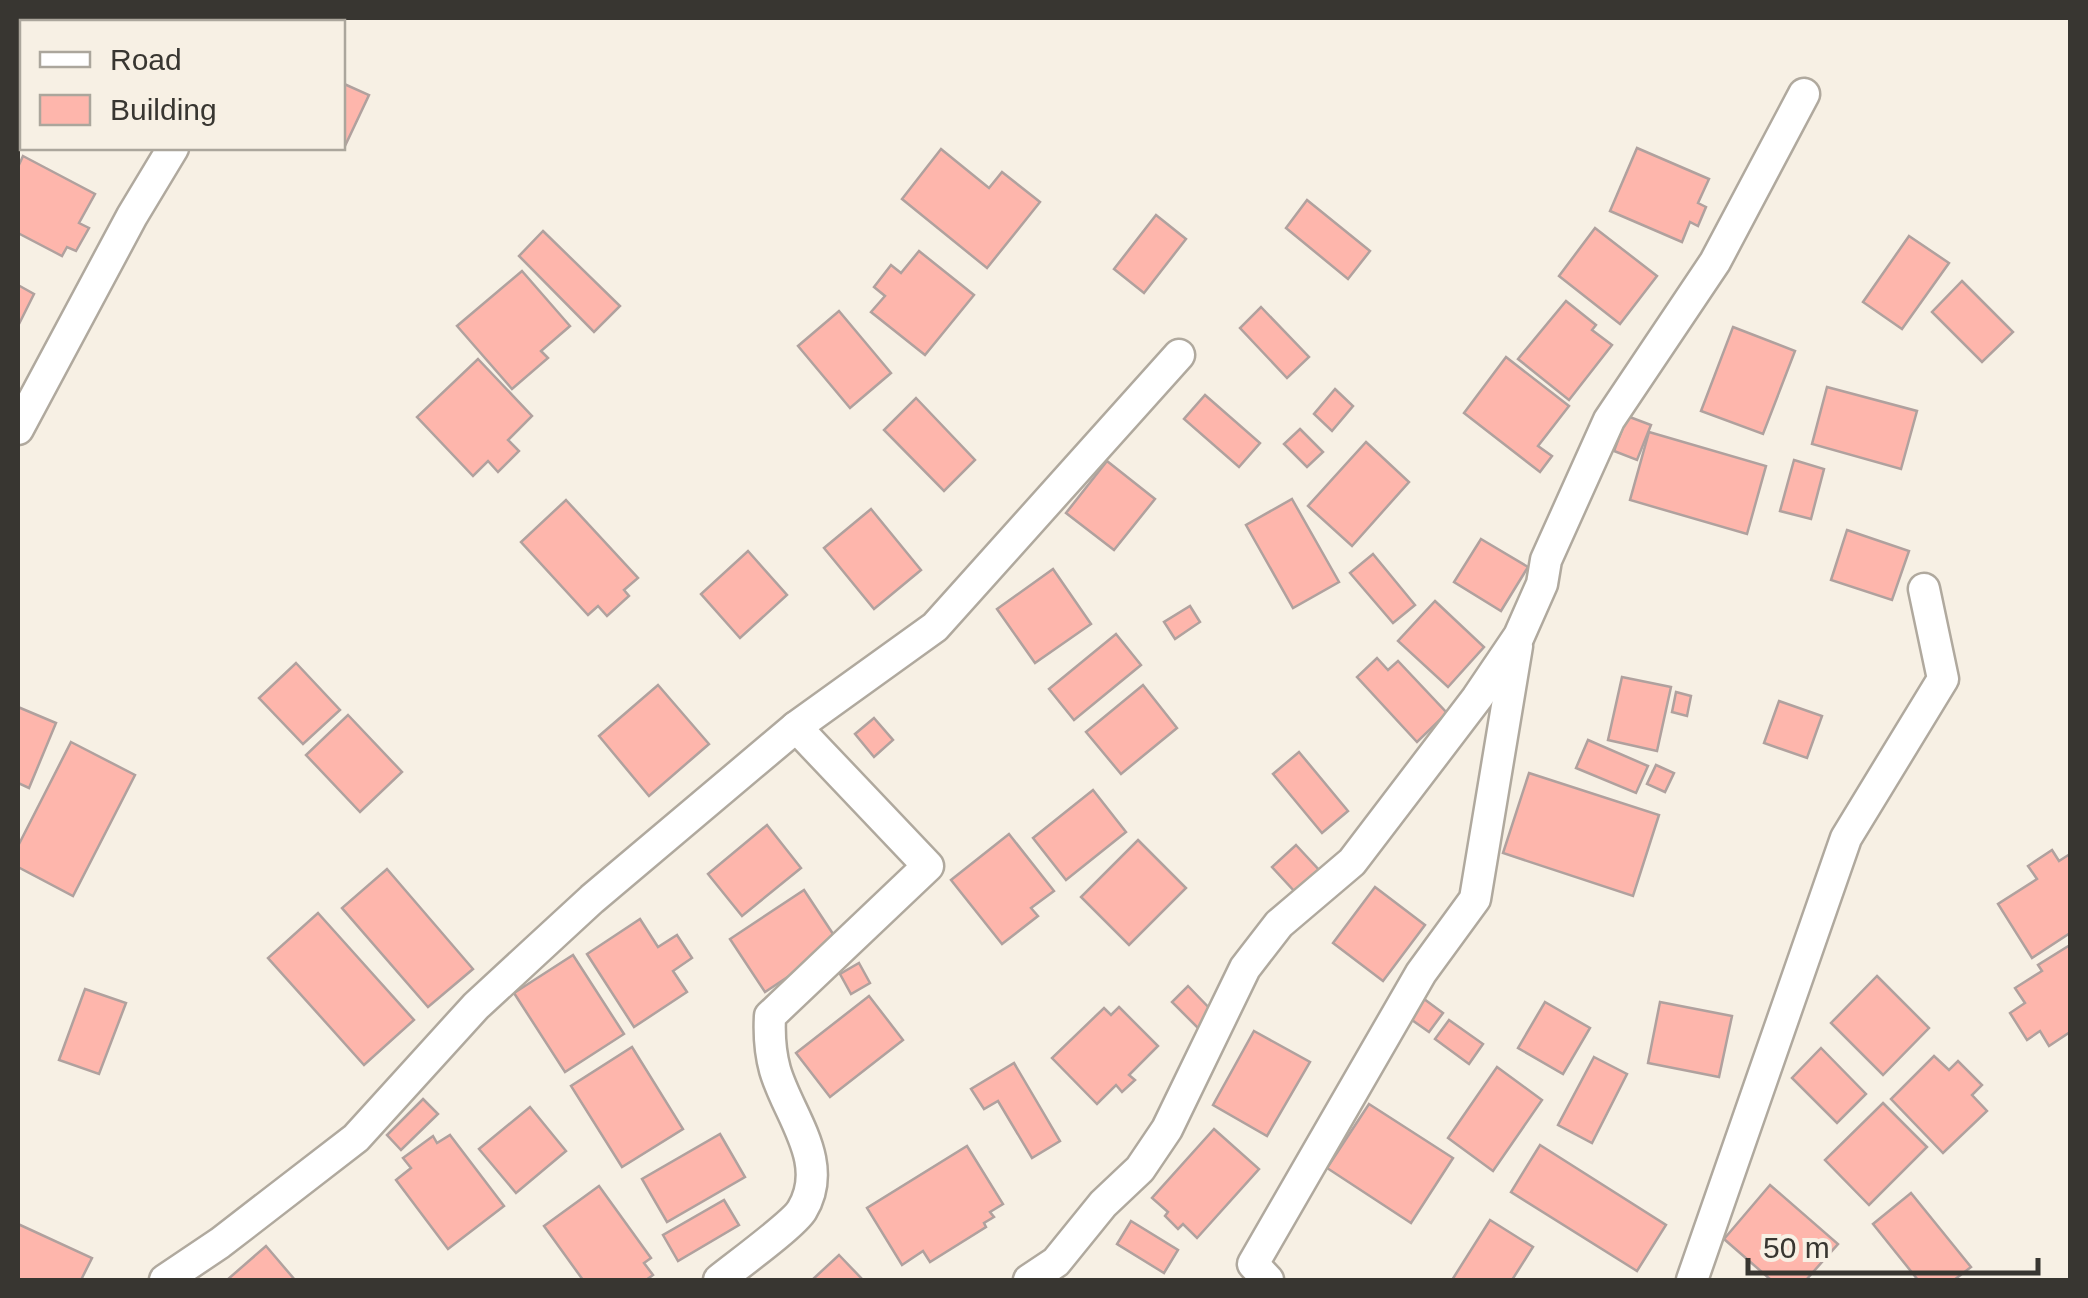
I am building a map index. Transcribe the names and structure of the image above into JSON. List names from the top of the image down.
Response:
{
  "legend": ["Road", "Building"],
  "scale_bar": "50 m"
}
